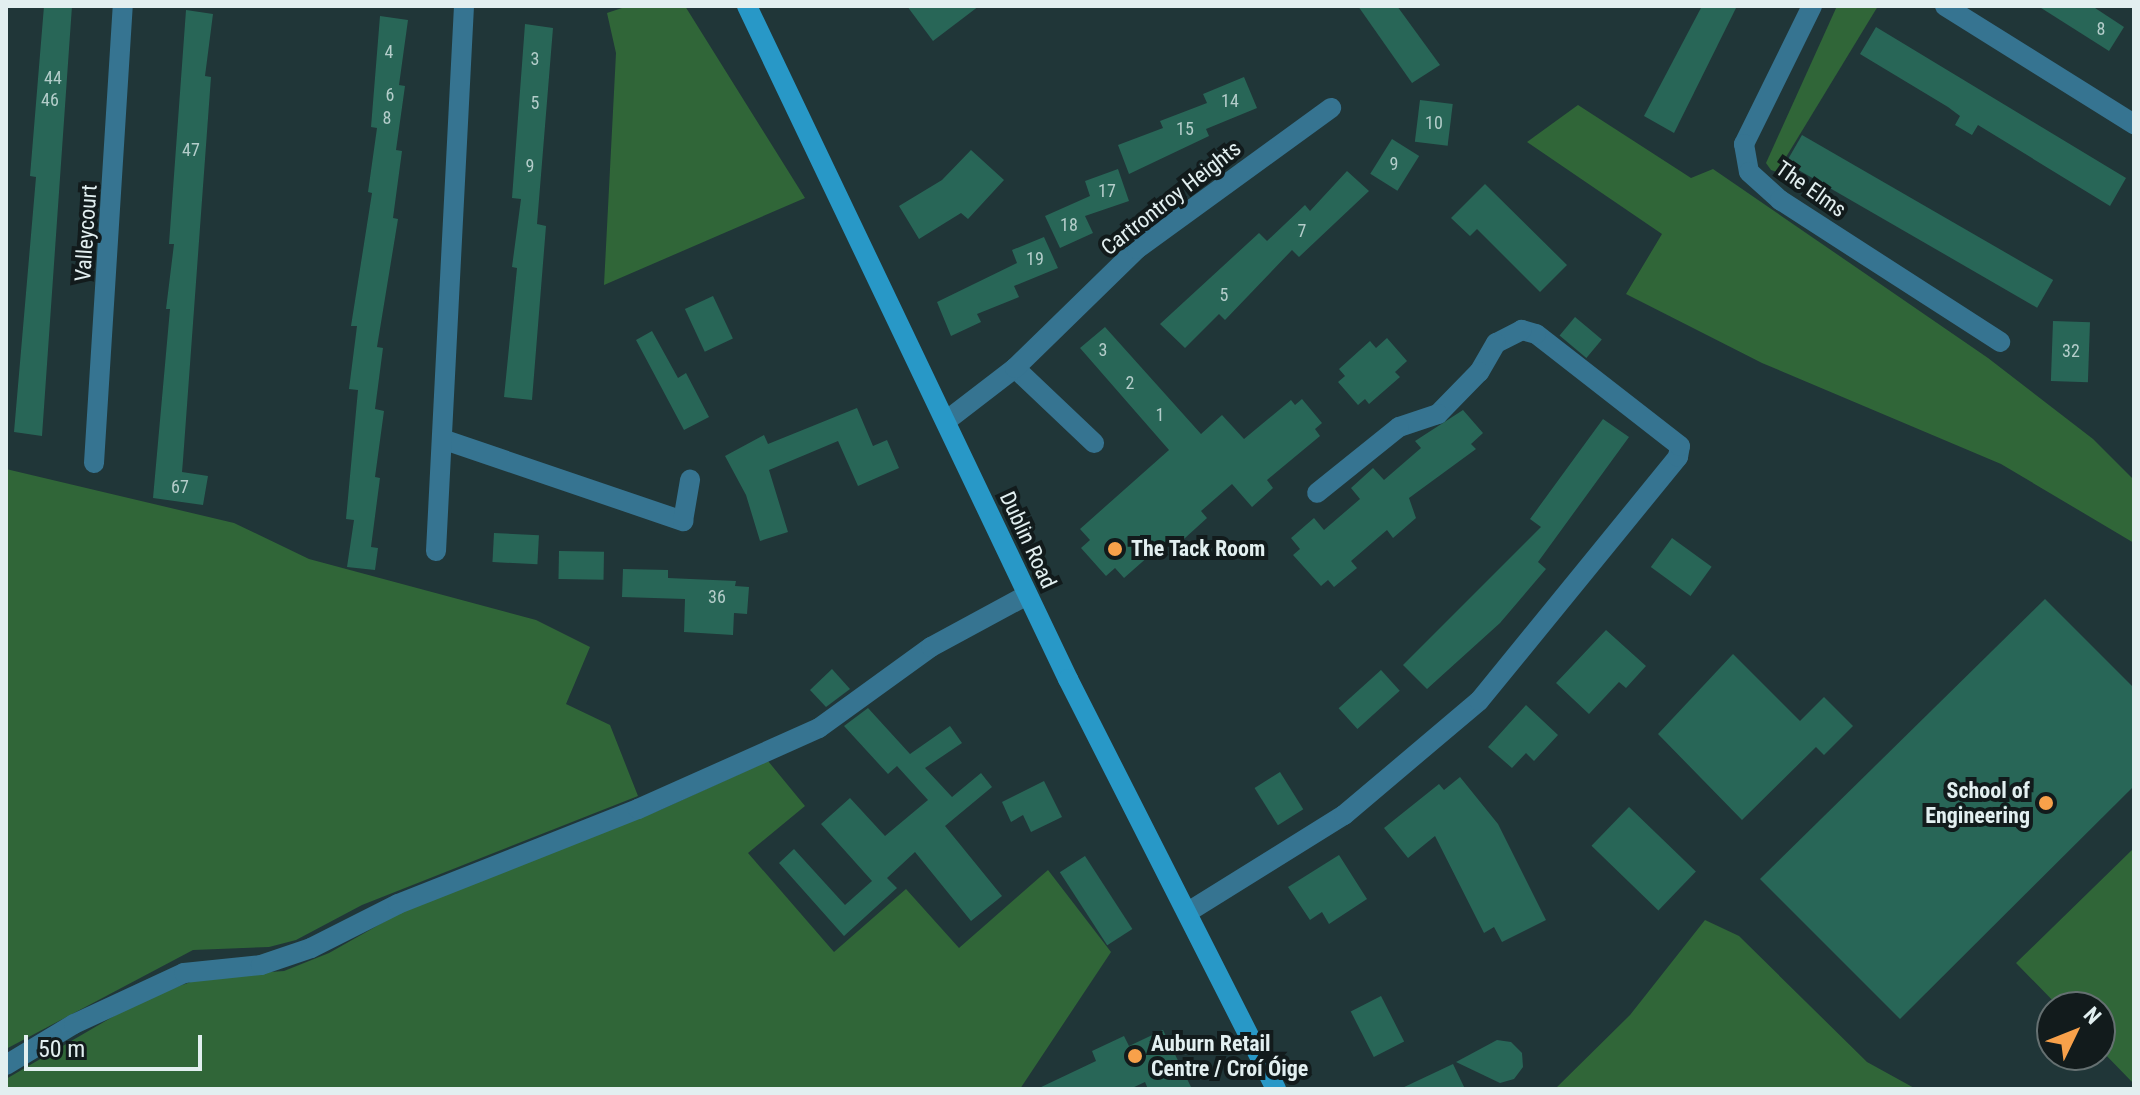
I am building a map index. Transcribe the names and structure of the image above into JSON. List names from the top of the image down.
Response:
{
  "streets": {
    "main road": ["Dublin Road"],
    "street": ["The Elms", "Cartrontroy Heights", "Valleycourt"]
  },
  "crossings": [
    ["Cartrontroy Heights", "Dublin Road"]
  ],
  "places": ["The Tack Room", "School of Engineering", "Auburn Retail Centre / Croí Óige"],
  "house_numbers": [
    "8",
    "4",
    "3",
    "44",
    "6",
    "46",
    "14",
    "5",
    "8",
    "10",
    "15",
    "47",
    "9",
    "9",
    "17",
    "18",
    "7",
    "19",
    "5",
    "3",
    "32",
    "2",
    "1",
    "67",
    "36"
  ],
  "scale_bar": "50 m",
  "north": "top right"
}
